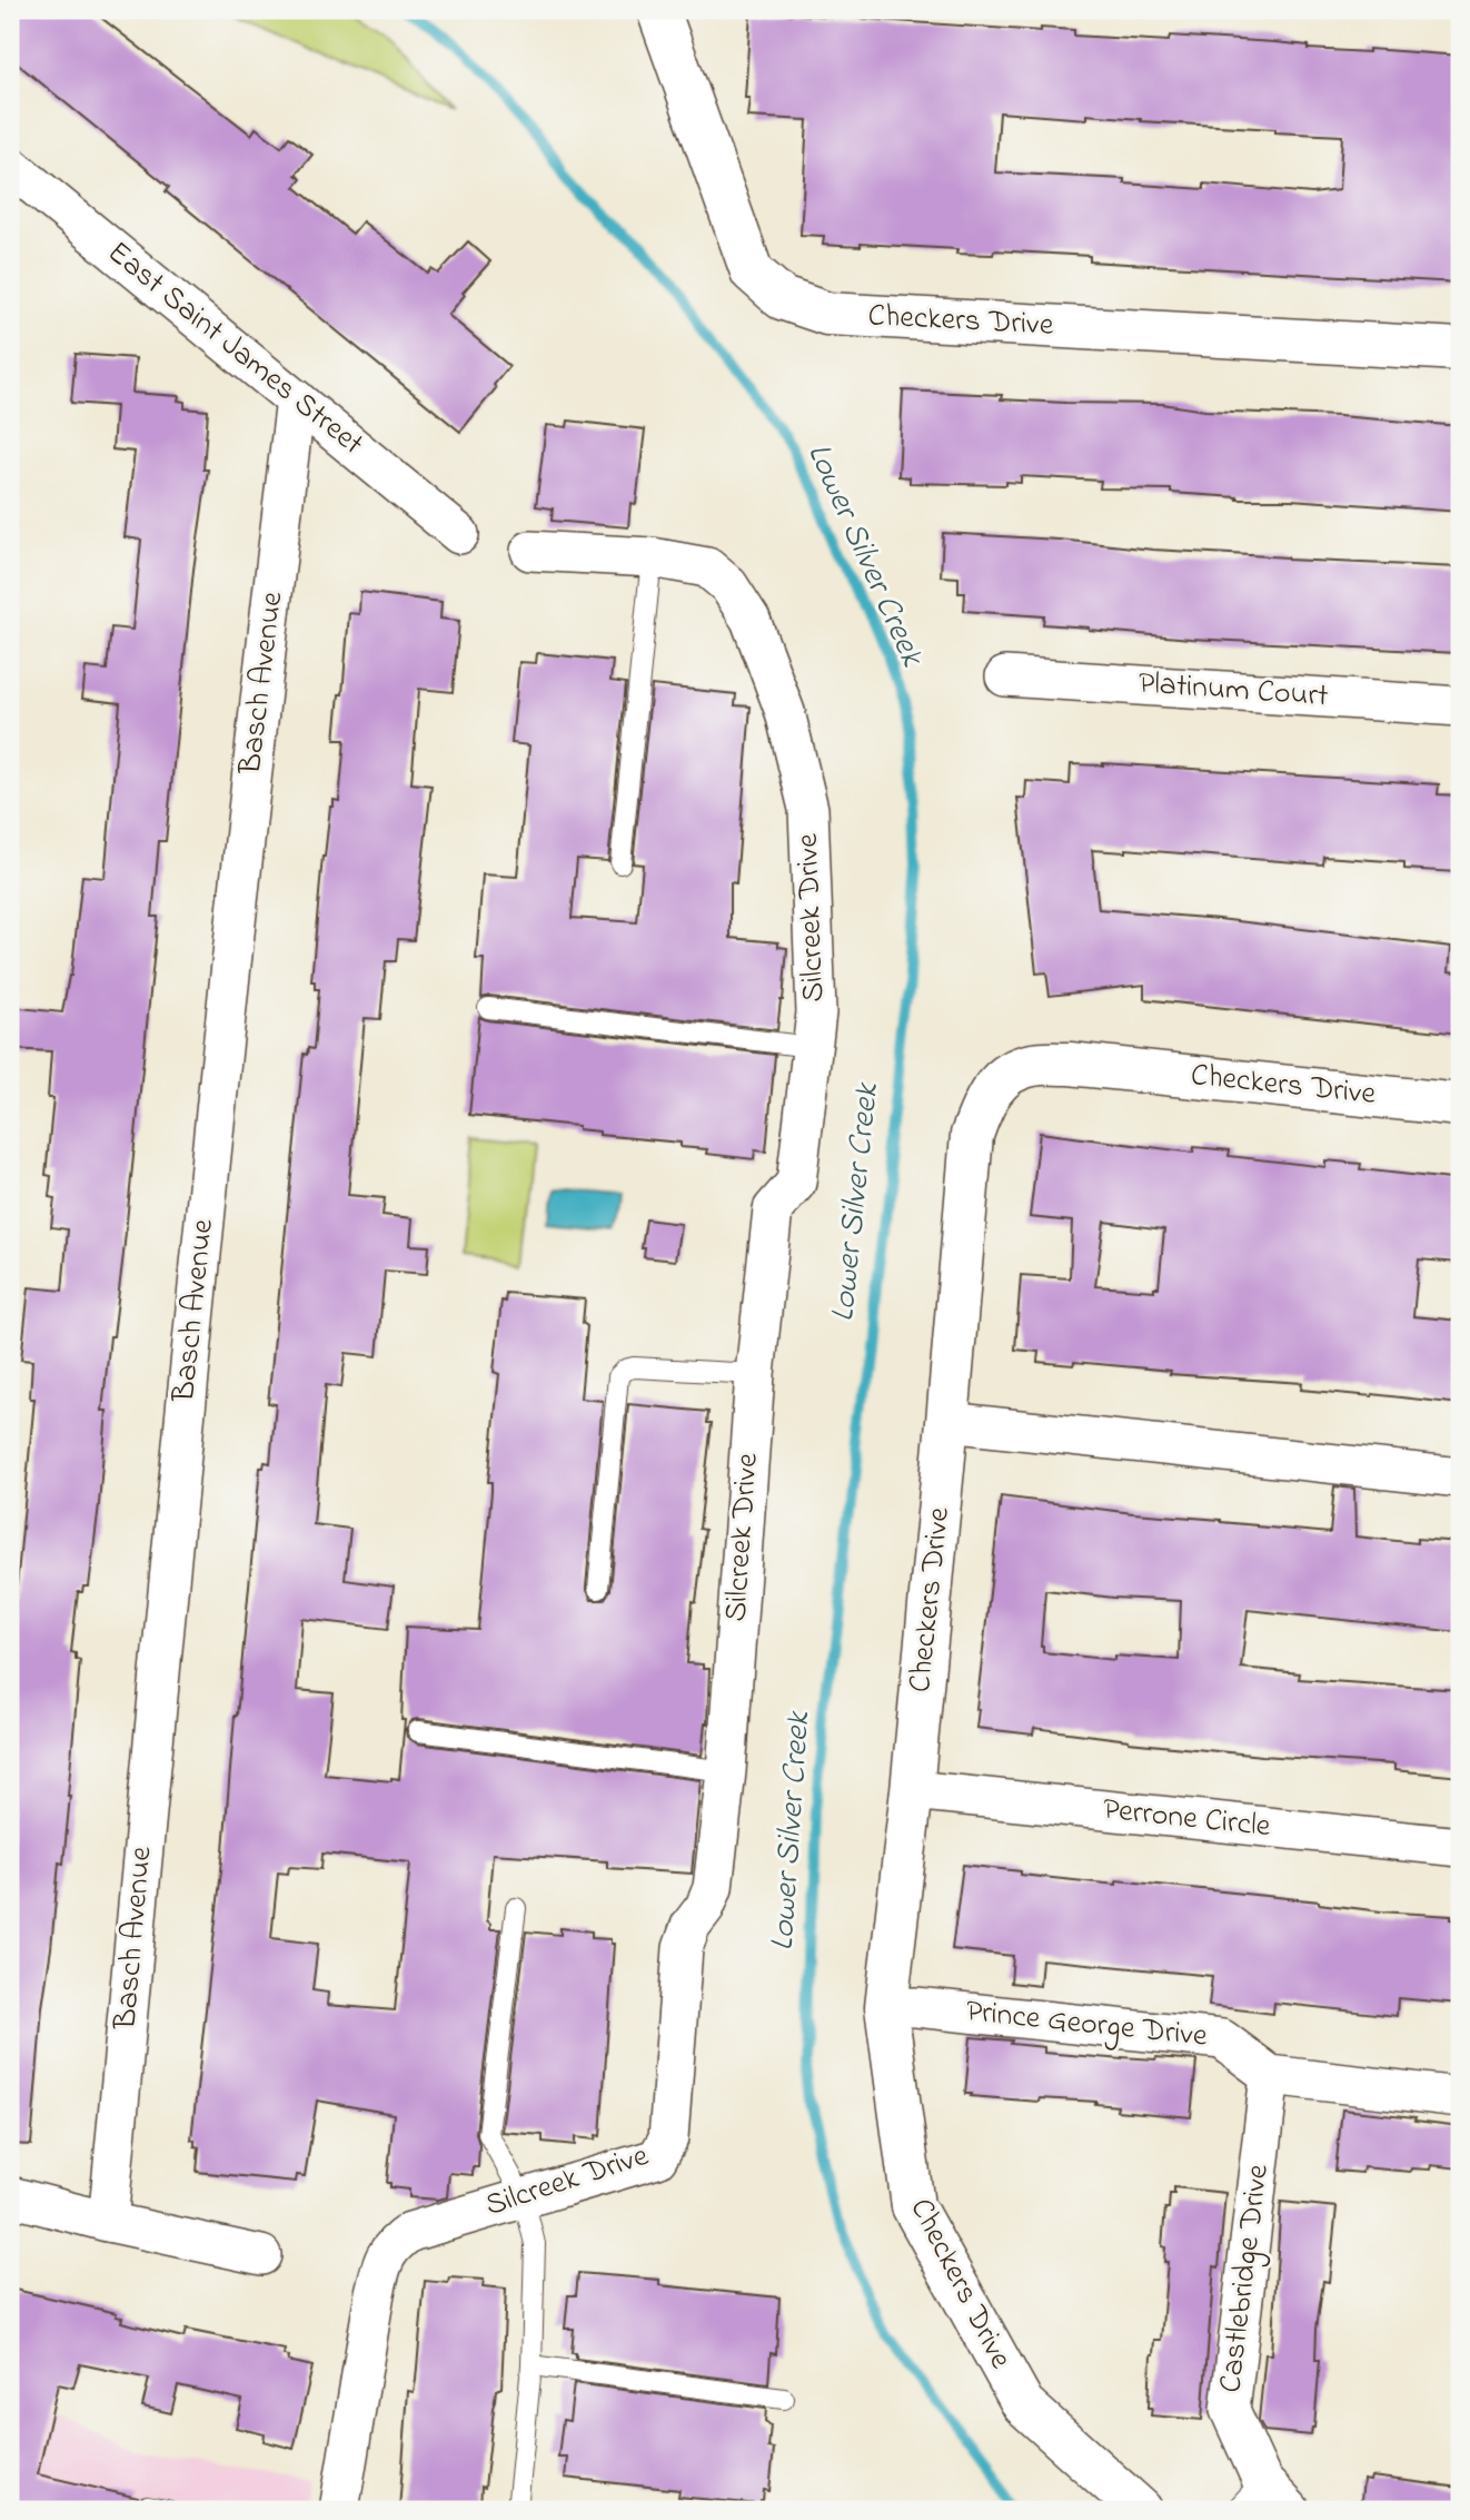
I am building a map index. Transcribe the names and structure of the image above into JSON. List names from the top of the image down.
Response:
{
  "streets": {
    "street": [
      "Checkers Drive",
      "East Saint James Street",
      "Basch Avenue",
      "Platinum Court",
      "Silcreek Drive",
      "Perrone Circle",
      "Prince George Drive",
      "Castlebridge Drive"
    ]
  },
  "crossings": [
    ["Checkers Drive", "Perrone Circle"],
    ["Checkers Drive", "Prince George Drive"],
    ["East Saint James Street", "Basch Avenue"],
    ["Prince George Drive", "Castlebridge Drive"]
  ],
  "water": ["Lower Silver Creek"]
}
